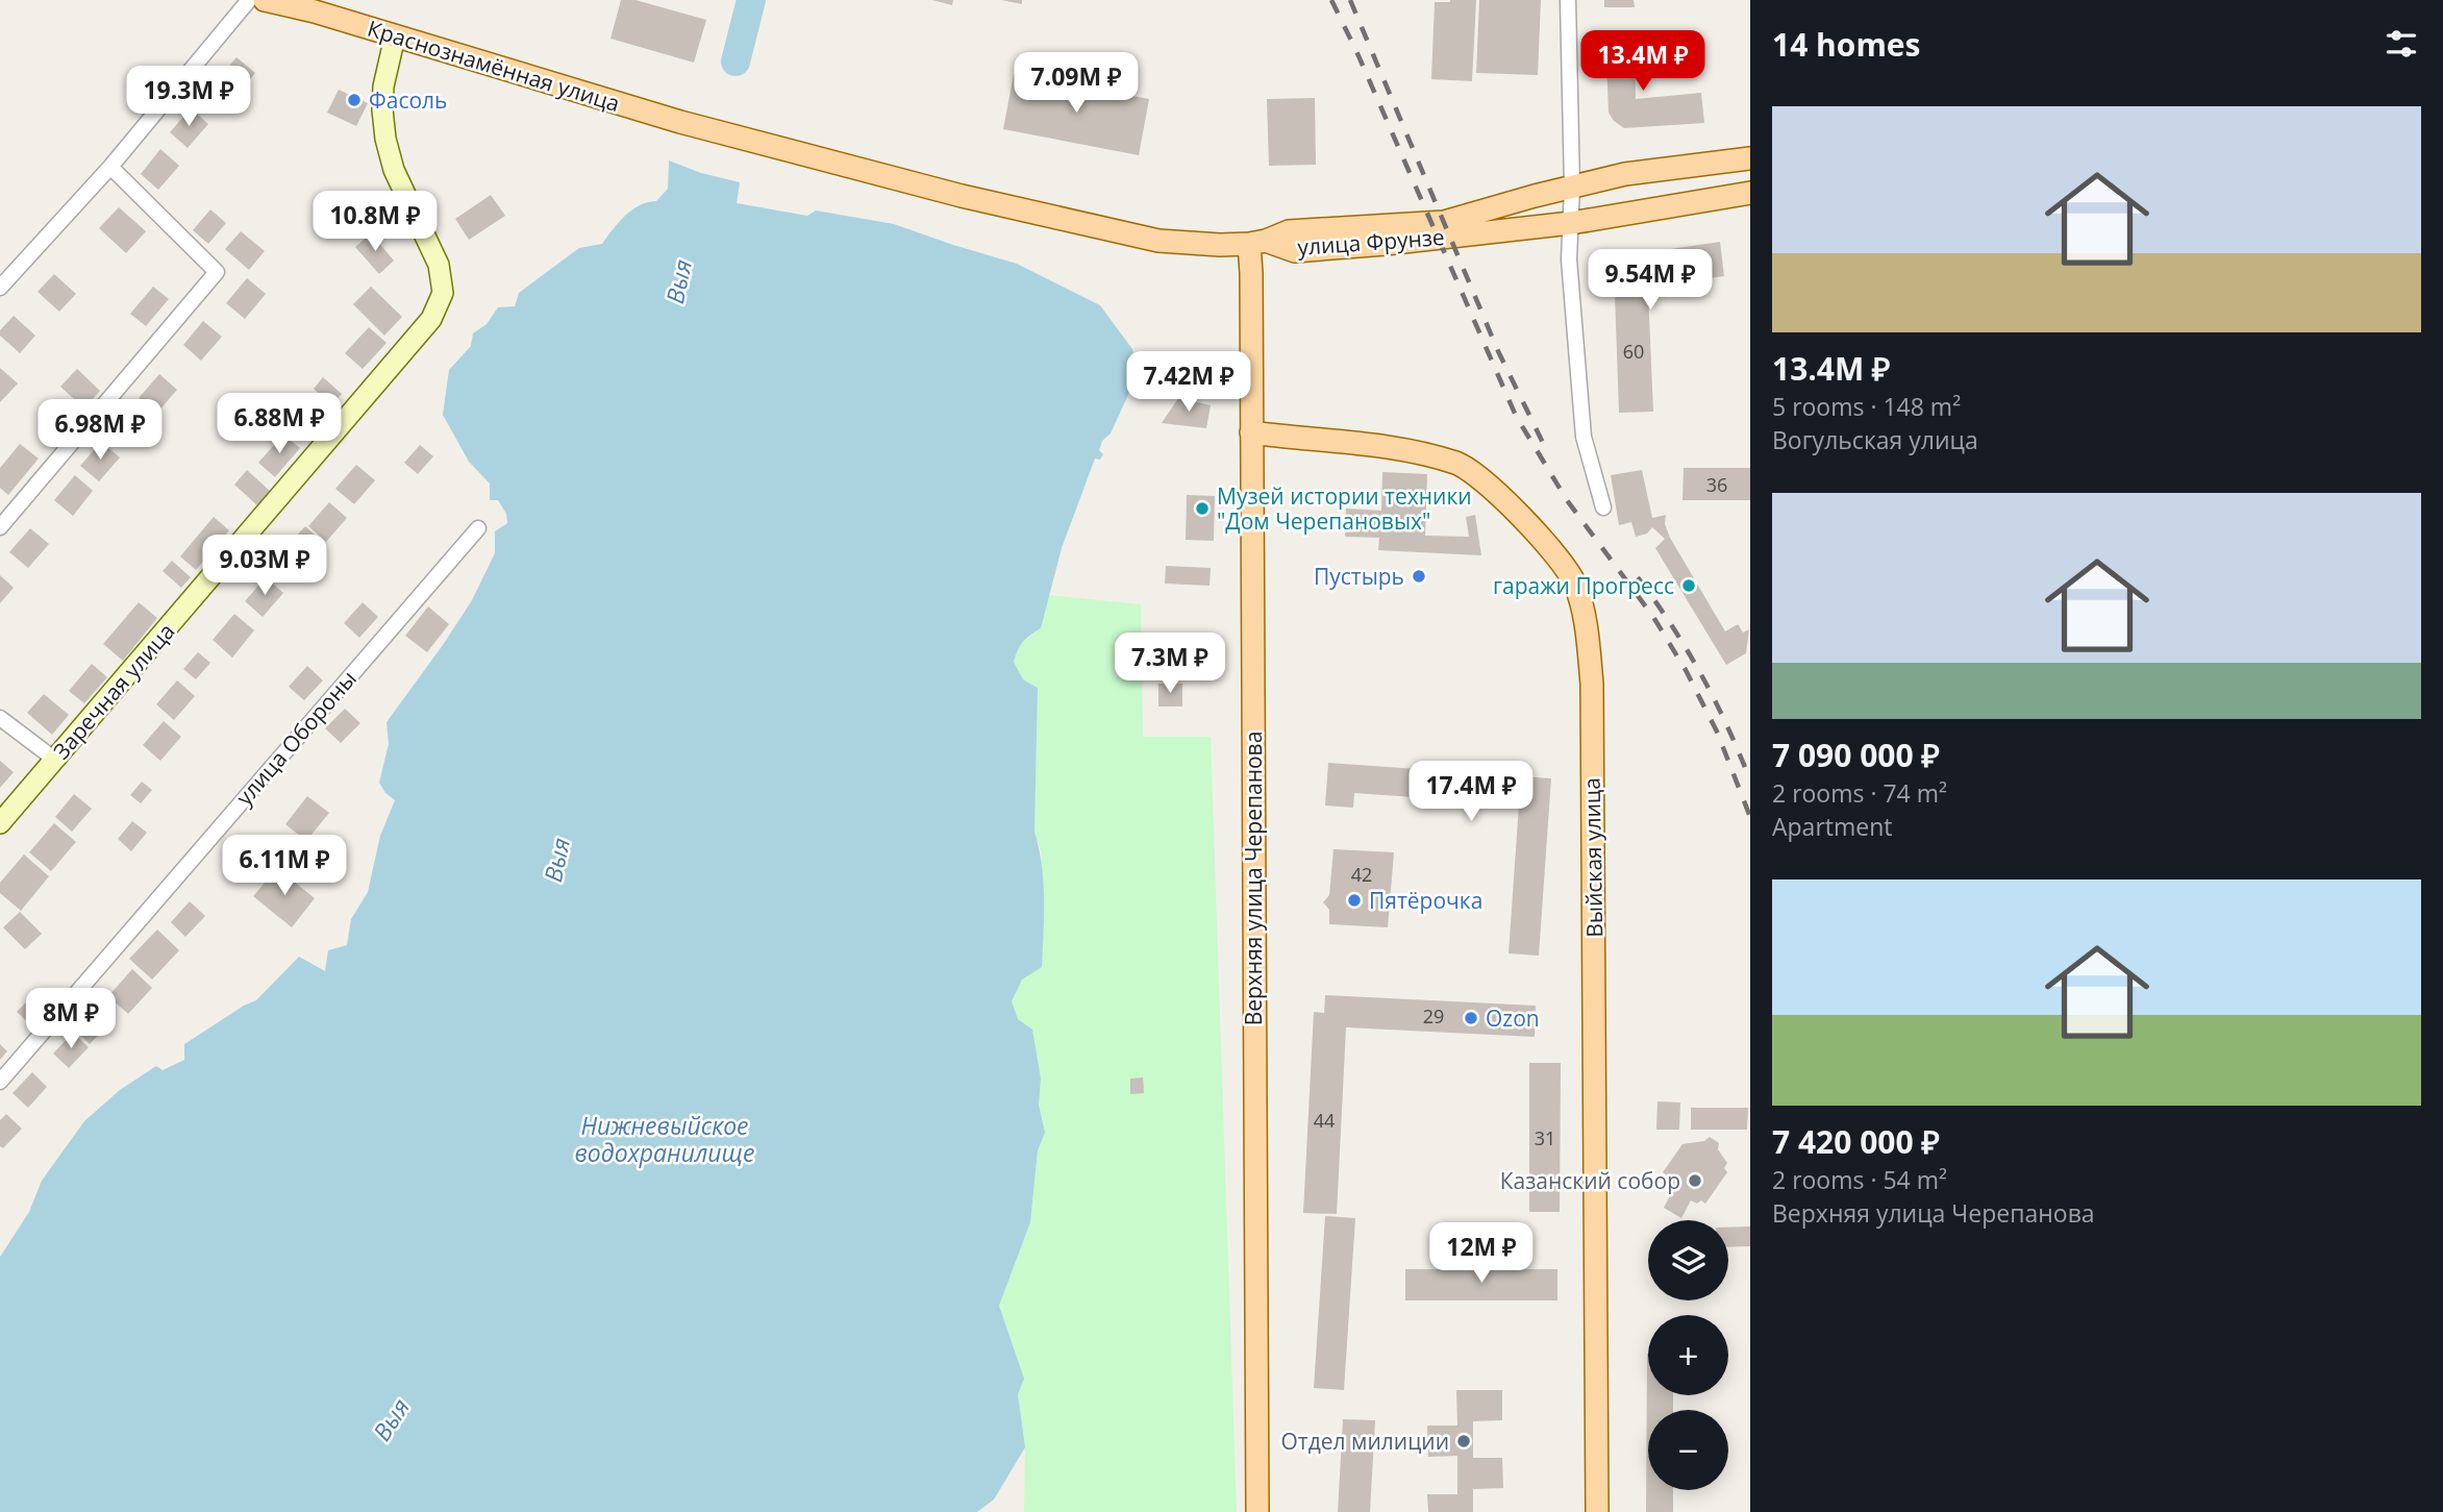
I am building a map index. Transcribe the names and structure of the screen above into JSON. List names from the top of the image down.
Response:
{
  "streets": {
    "main road": [
      "Краснознамённая улица",
      "улица Фрунзе",
      "Выйская улица",
      "Верхняя улица Черепанова"
    ],
    "street": ["Заречная улица", "улица Обороны"]
  },
  "crossings": [
    ["Краснознамённая улица", "улица Фрунзе"],
    ["Краснознамённая улица", "Заречная улица"],
    ["Краснознамённая улица", "Верхняя улица Черепанова"],
    ["улица Фрунзе", "Верхняя улица Черепанова"],
    ["Выйская улица", "Верхняя улица Черепанова"]
  ],
  "water": ["Выя", "Нижневыйское водохранилище"],
  "places": [
    "Фасоль",
    "Музей истории техники \"Дом Черепановых\"",
    "Пустырь",
    "гаражи Прогресс",
    "Пятёрочка",
    "Ozon",
    "Казанский собор",
    "Отдел милиции"
  ],
  "house_numbers": [
    "60",
    "36",
    "42",
    "29",
    "44",
    "31"
  ],
  "page": {
    "heading": "14 homes",
    "price": [
      "13.4M ₽",
      "7.09M ₽",
      "19.3M ₽",
      "10.8M ₽",
      "9.54M ₽",
      "7.42M ₽",
      "6.88M ₽",
      "6.98M ₽",
      "9.03M ₽",
      "7.3M ₽",
      "17.4M ₽",
      "6.11M ₽",
      "8M ₽",
      "12M ₽"
    ],
    "list": [
      {
        "name": "13.4M ₽",
        "note": "5 rooms · 148 m² · Вогульская улица"
      },
      {
        "name": "7 090 000 ₽",
        "note": "2 rooms · 74 m² · Apartment"
      },
      {
        "name": "7 420 000 ₽",
        "note": "2 rooms · 54 m² · Верхняя улица Черепанова"
      }
    ],
    "map_buttons": ["+", "−"]
  }
}
